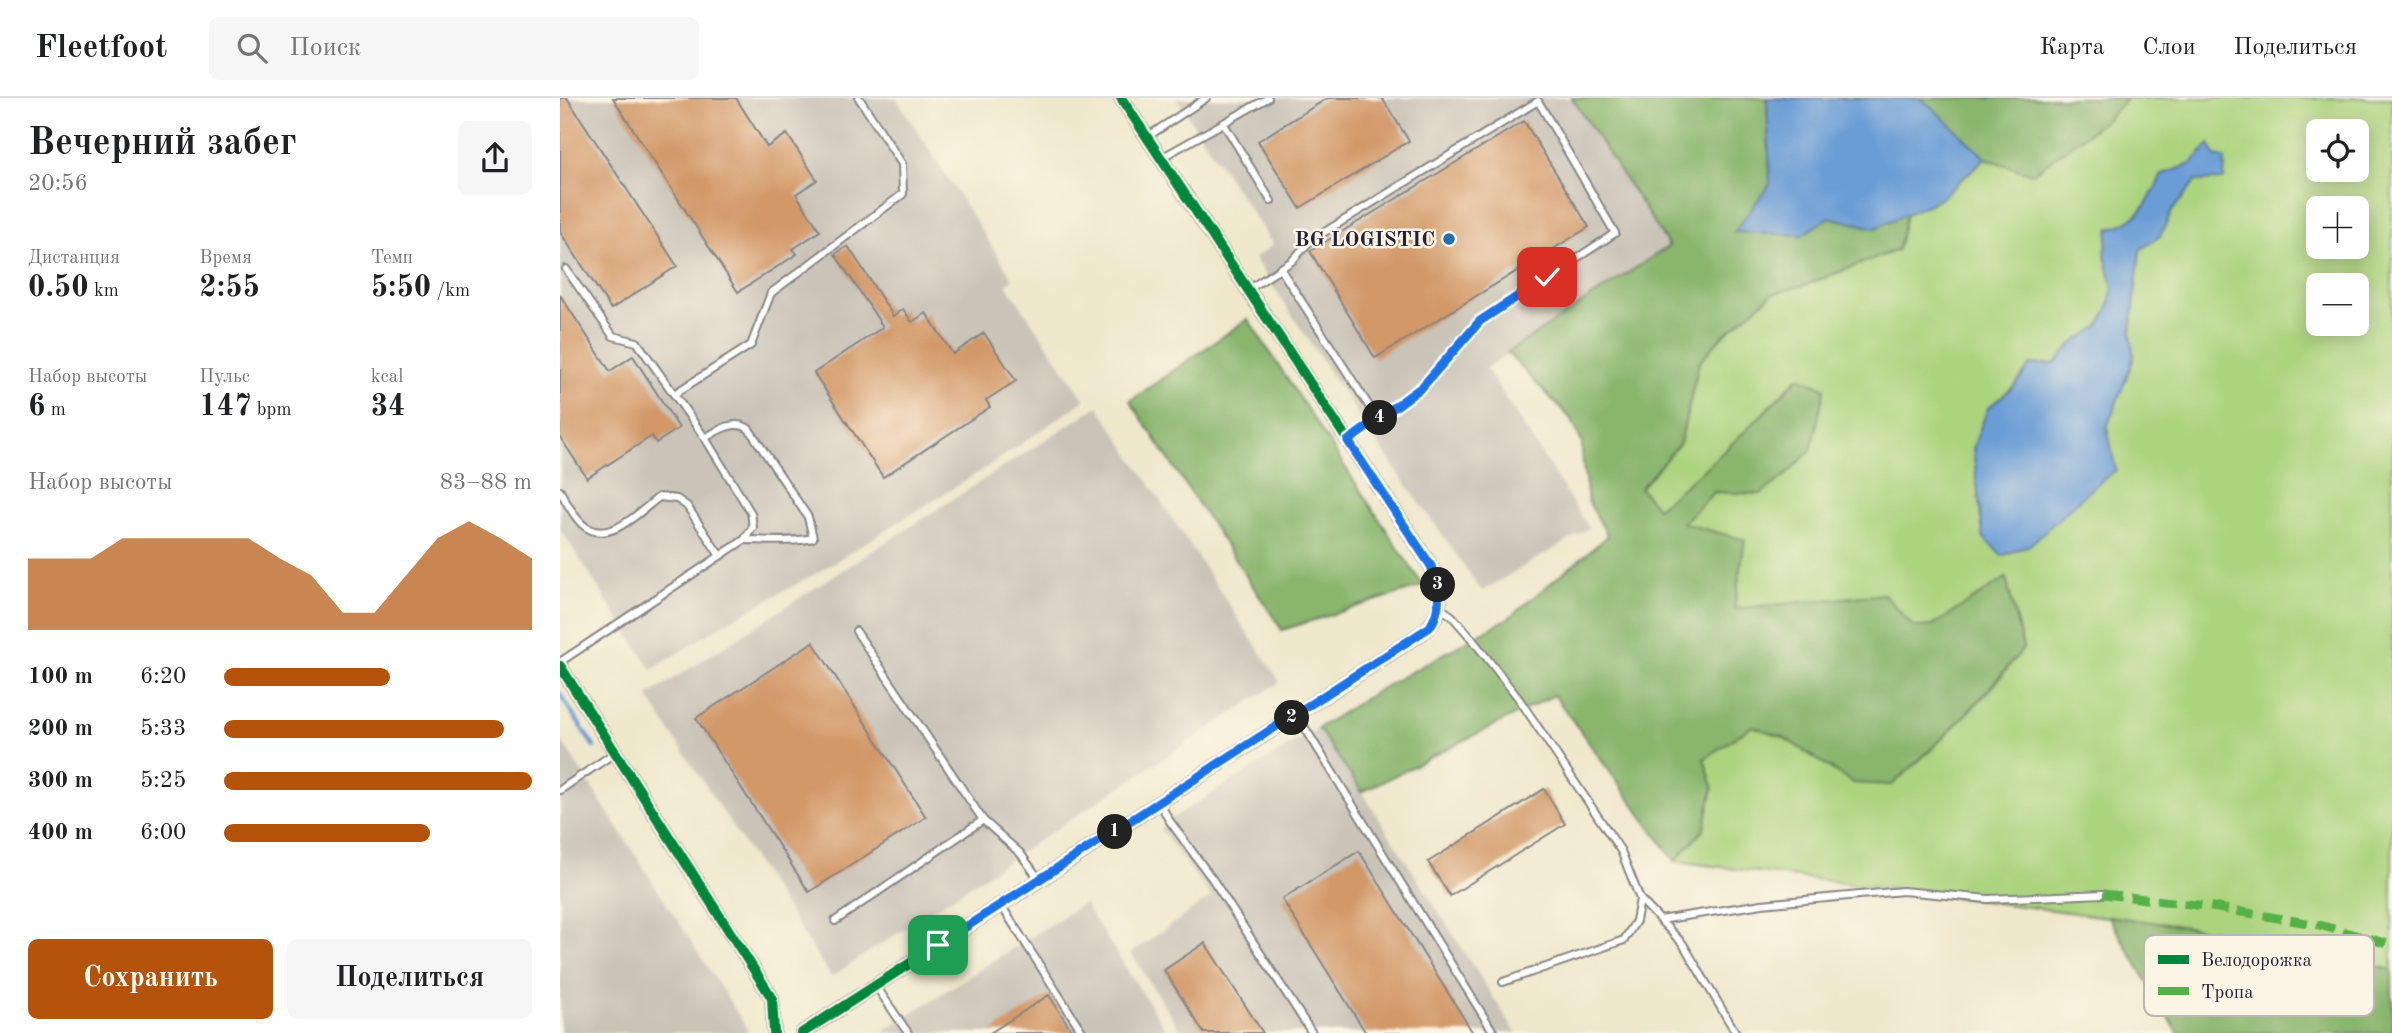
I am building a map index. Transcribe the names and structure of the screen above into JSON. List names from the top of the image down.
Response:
{
  "places": ["BG LOGISTIC"],
  "legend": ["Велодорожка", "Тропа"],
  "page": {
    "header": "Fleetfoot",
    "search": "Поиск",
    "nav": ["Карта", "Слои", "Поделиться"],
    "heading": ["Вечерний забег", "20:56"],
    "map_buttons": ["+", "−"],
    "stats": [
      ["Дистанция", "0.50 km"],
      ["Время", "2:55"],
      ["Темп", "5:50 /km"],
      ["Набор высоты", "6 m"],
      ["Пульс", "147 bpm"],
      ["kcal", "34"]
    ],
    "pins": [
      "4",
      "3",
      "2",
      "1"
    ],
    "chart": ["Набор высоты", "83–88 m"],
    "list": [
      {
        "name": "100 m",
        "note": "6:20"
      },
      {
        "name": "200 m",
        "note": "5:33"
      },
      {
        "name": "300 m",
        "note": "5:25"
      },
      {
        "name": "400 m",
        "note": "6:00"
      }
    ],
    "buttons": ["Сохранить", "Поделиться"]
  }
}
